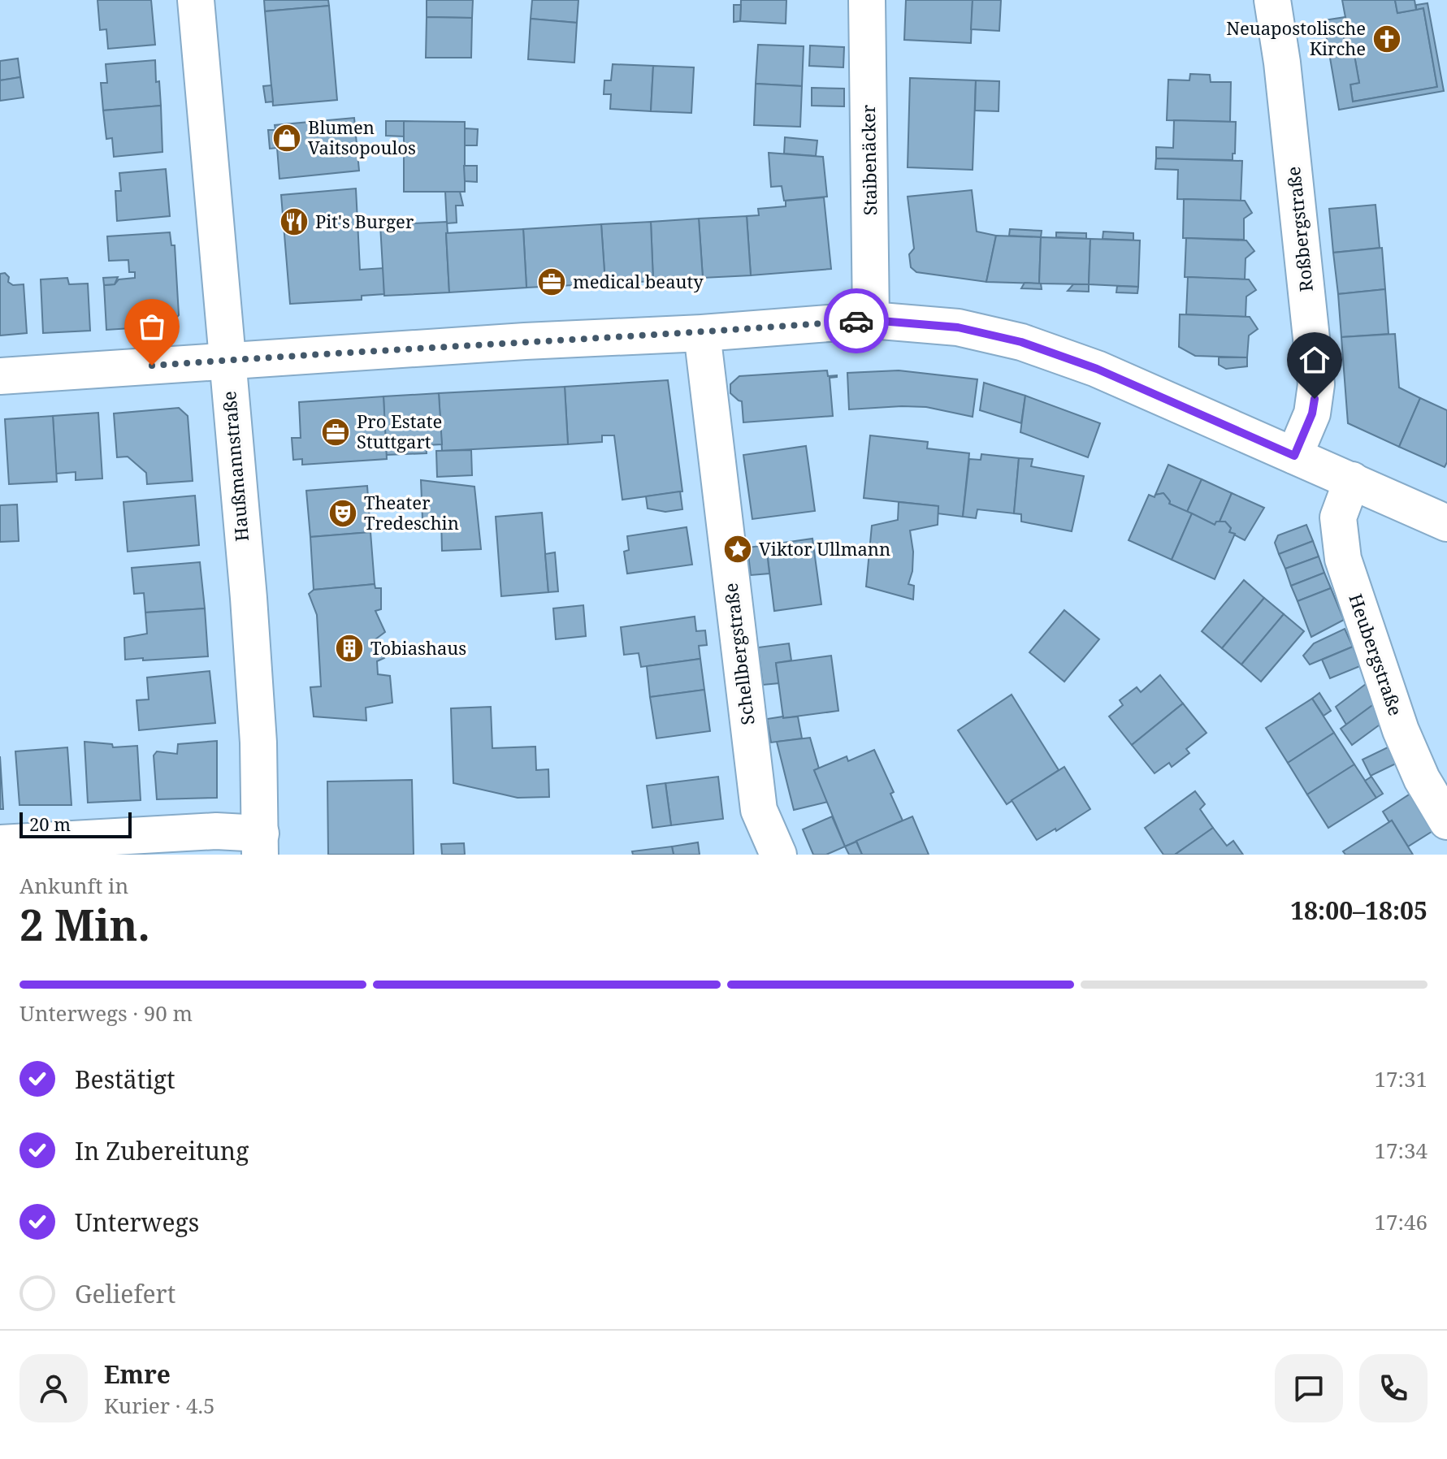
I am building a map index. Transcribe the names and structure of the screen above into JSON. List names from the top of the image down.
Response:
{
  "streets": {
    "street": [
      "Staibenäcker",
      "Roßbergstraße",
      "Haußmannstraße",
      "Schellbergstraße",
      "Heubergstraße"
    ]
  },
  "places": {
    "church": ["Neuapostolische Kirche"],
    "shop": ["Blumen Vaitsopoulos"],
    "restaurant": ["Pit's Burger"],
    "office": ["medical beauty", "Pro Estate Stuttgart"],
    "theatre": ["Theater Tredeschin"],
    "place": ["Viktor Ullmann"],
    "building": ["Tobiashaus"]
  },
  "scale_bar": "20 m",
  "page": {
    "scale": "20 m",
    "heading": ["2 Min.", "Ankunft in", "18:00–18:05"],
    "panel": ["Emre", "Kurier · 4.5"],
    "bar": "Unterwegs · 90 m",
    "list": [
      ["Bestätigt", "17:31"],
      ["In Zubereitung", "17:34"],
      ["Unterwegs", "17:46"],
      "Geliefert"
    ]
  }
}
